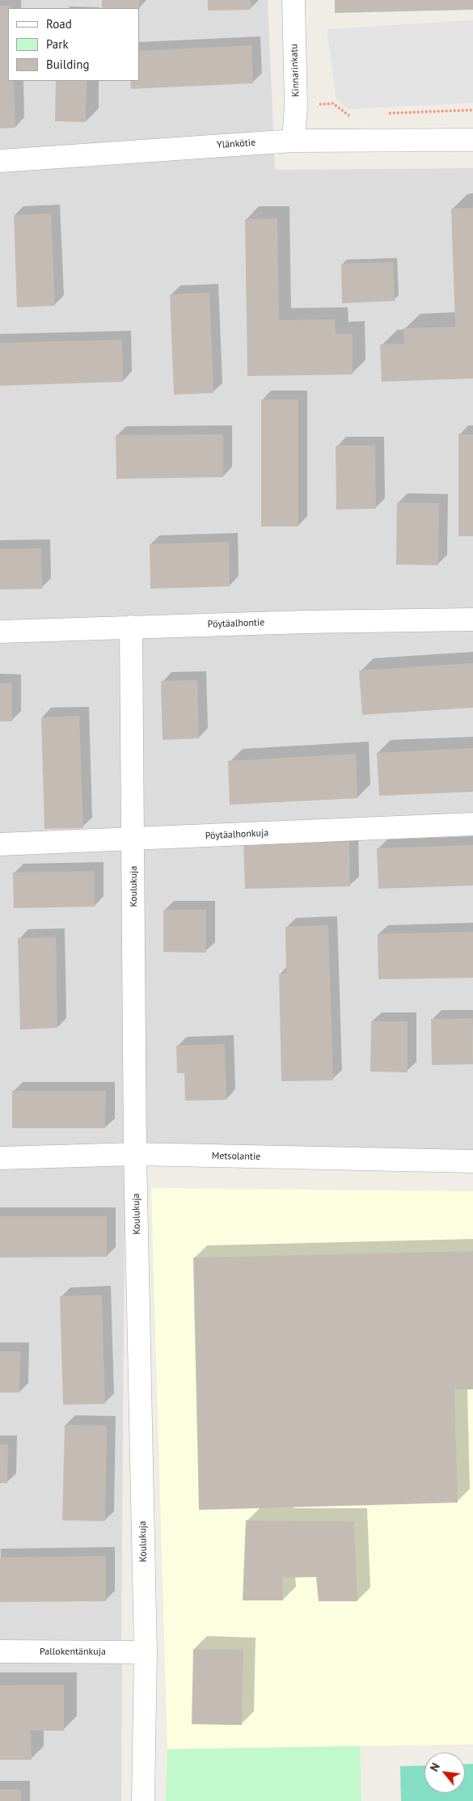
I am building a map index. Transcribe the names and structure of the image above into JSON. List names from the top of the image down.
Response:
{
  "streets": {
    "street": [
      "Kinnarinkatu",
      "Ylänkötie",
      "Pöytäalhontie",
      "Pöytäalhonkuja",
      "Koulukuja",
      "Metsolantie",
      "Pallokentänkuja"
    ]
  },
  "crossings": [
    ["Kinnarinkatu", "Ylänkötie"],
    ["Pöytäalhontie", "Koulukuja"],
    ["Pöytäalhonkuja", "Koulukuja"],
    ["Koulukuja", "Metsolantie"],
    ["Koulukuja", "Pallokentänkuja"]
  ],
  "legend": ["Road", "Park", "Building"],
  "north": "top left"
}
